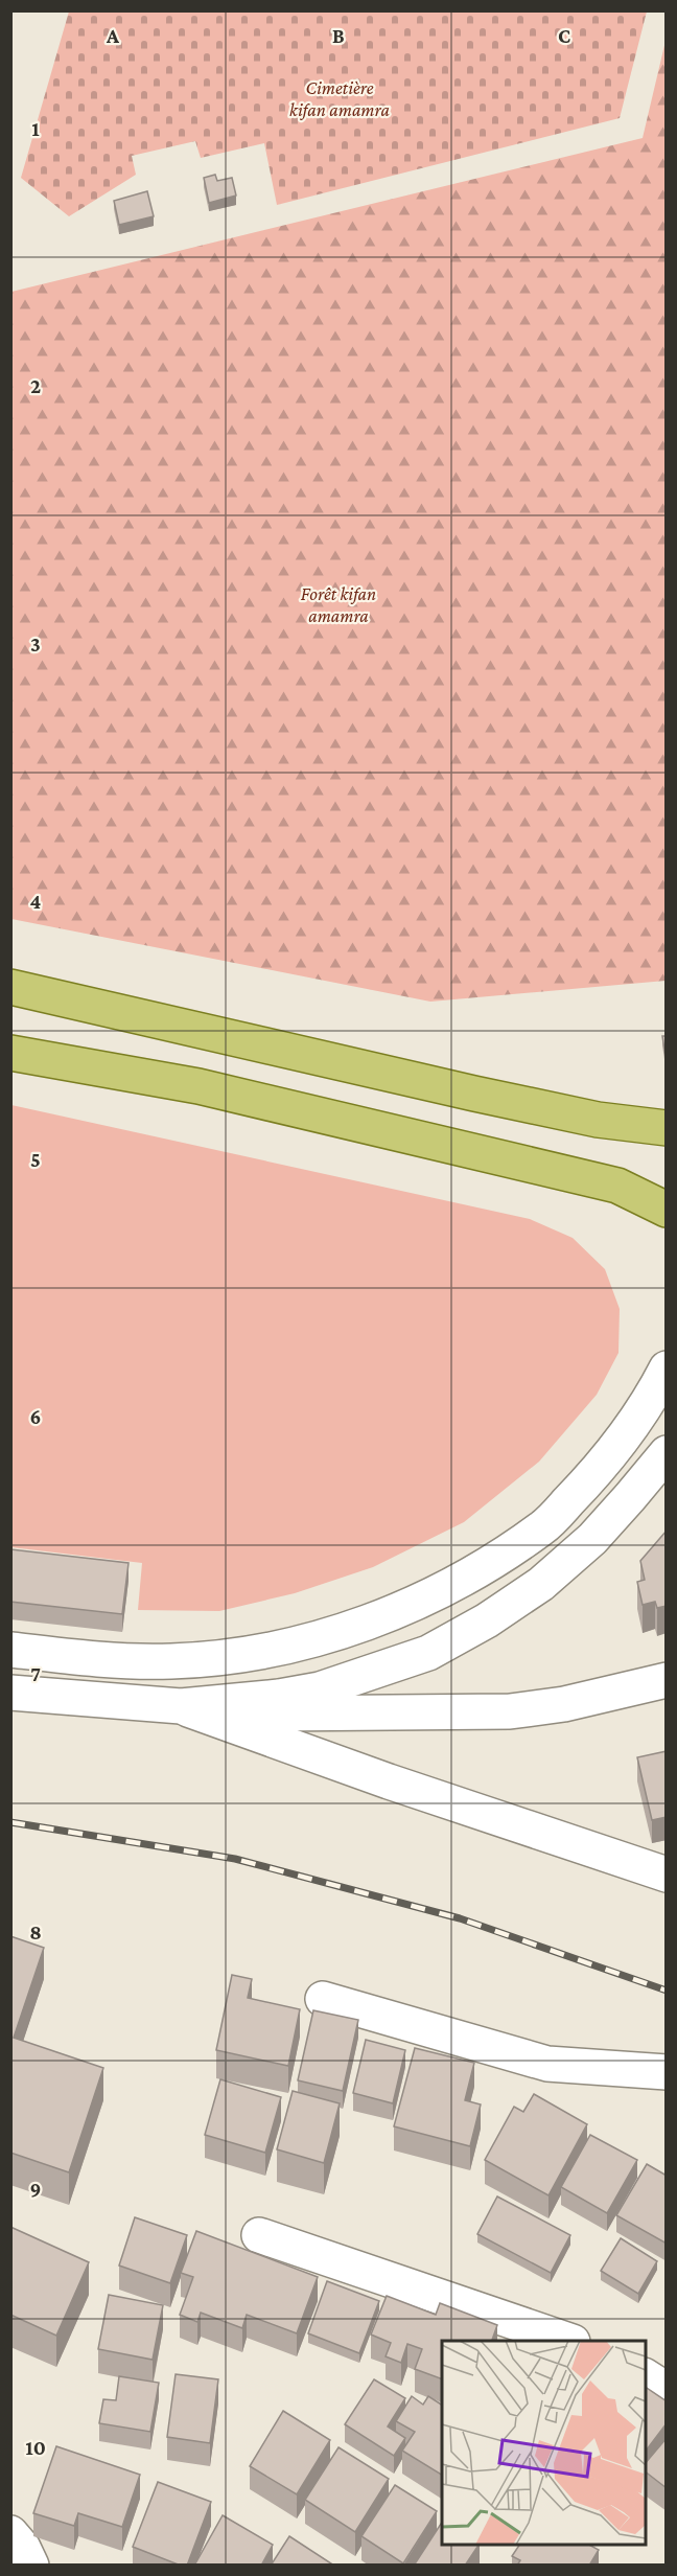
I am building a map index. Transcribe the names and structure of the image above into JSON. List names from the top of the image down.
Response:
{
  "parks": ["Cimetière kifan amamra", "Forêt kifan amamra"],
  "grid": {
    "columns": ["A", "B", "C"],
    "rows": [
      "1",
      "2",
      "3",
      "4",
      "5",
      "6",
      "7",
      "8",
      "9",
      "10"
    ]
  }
}
